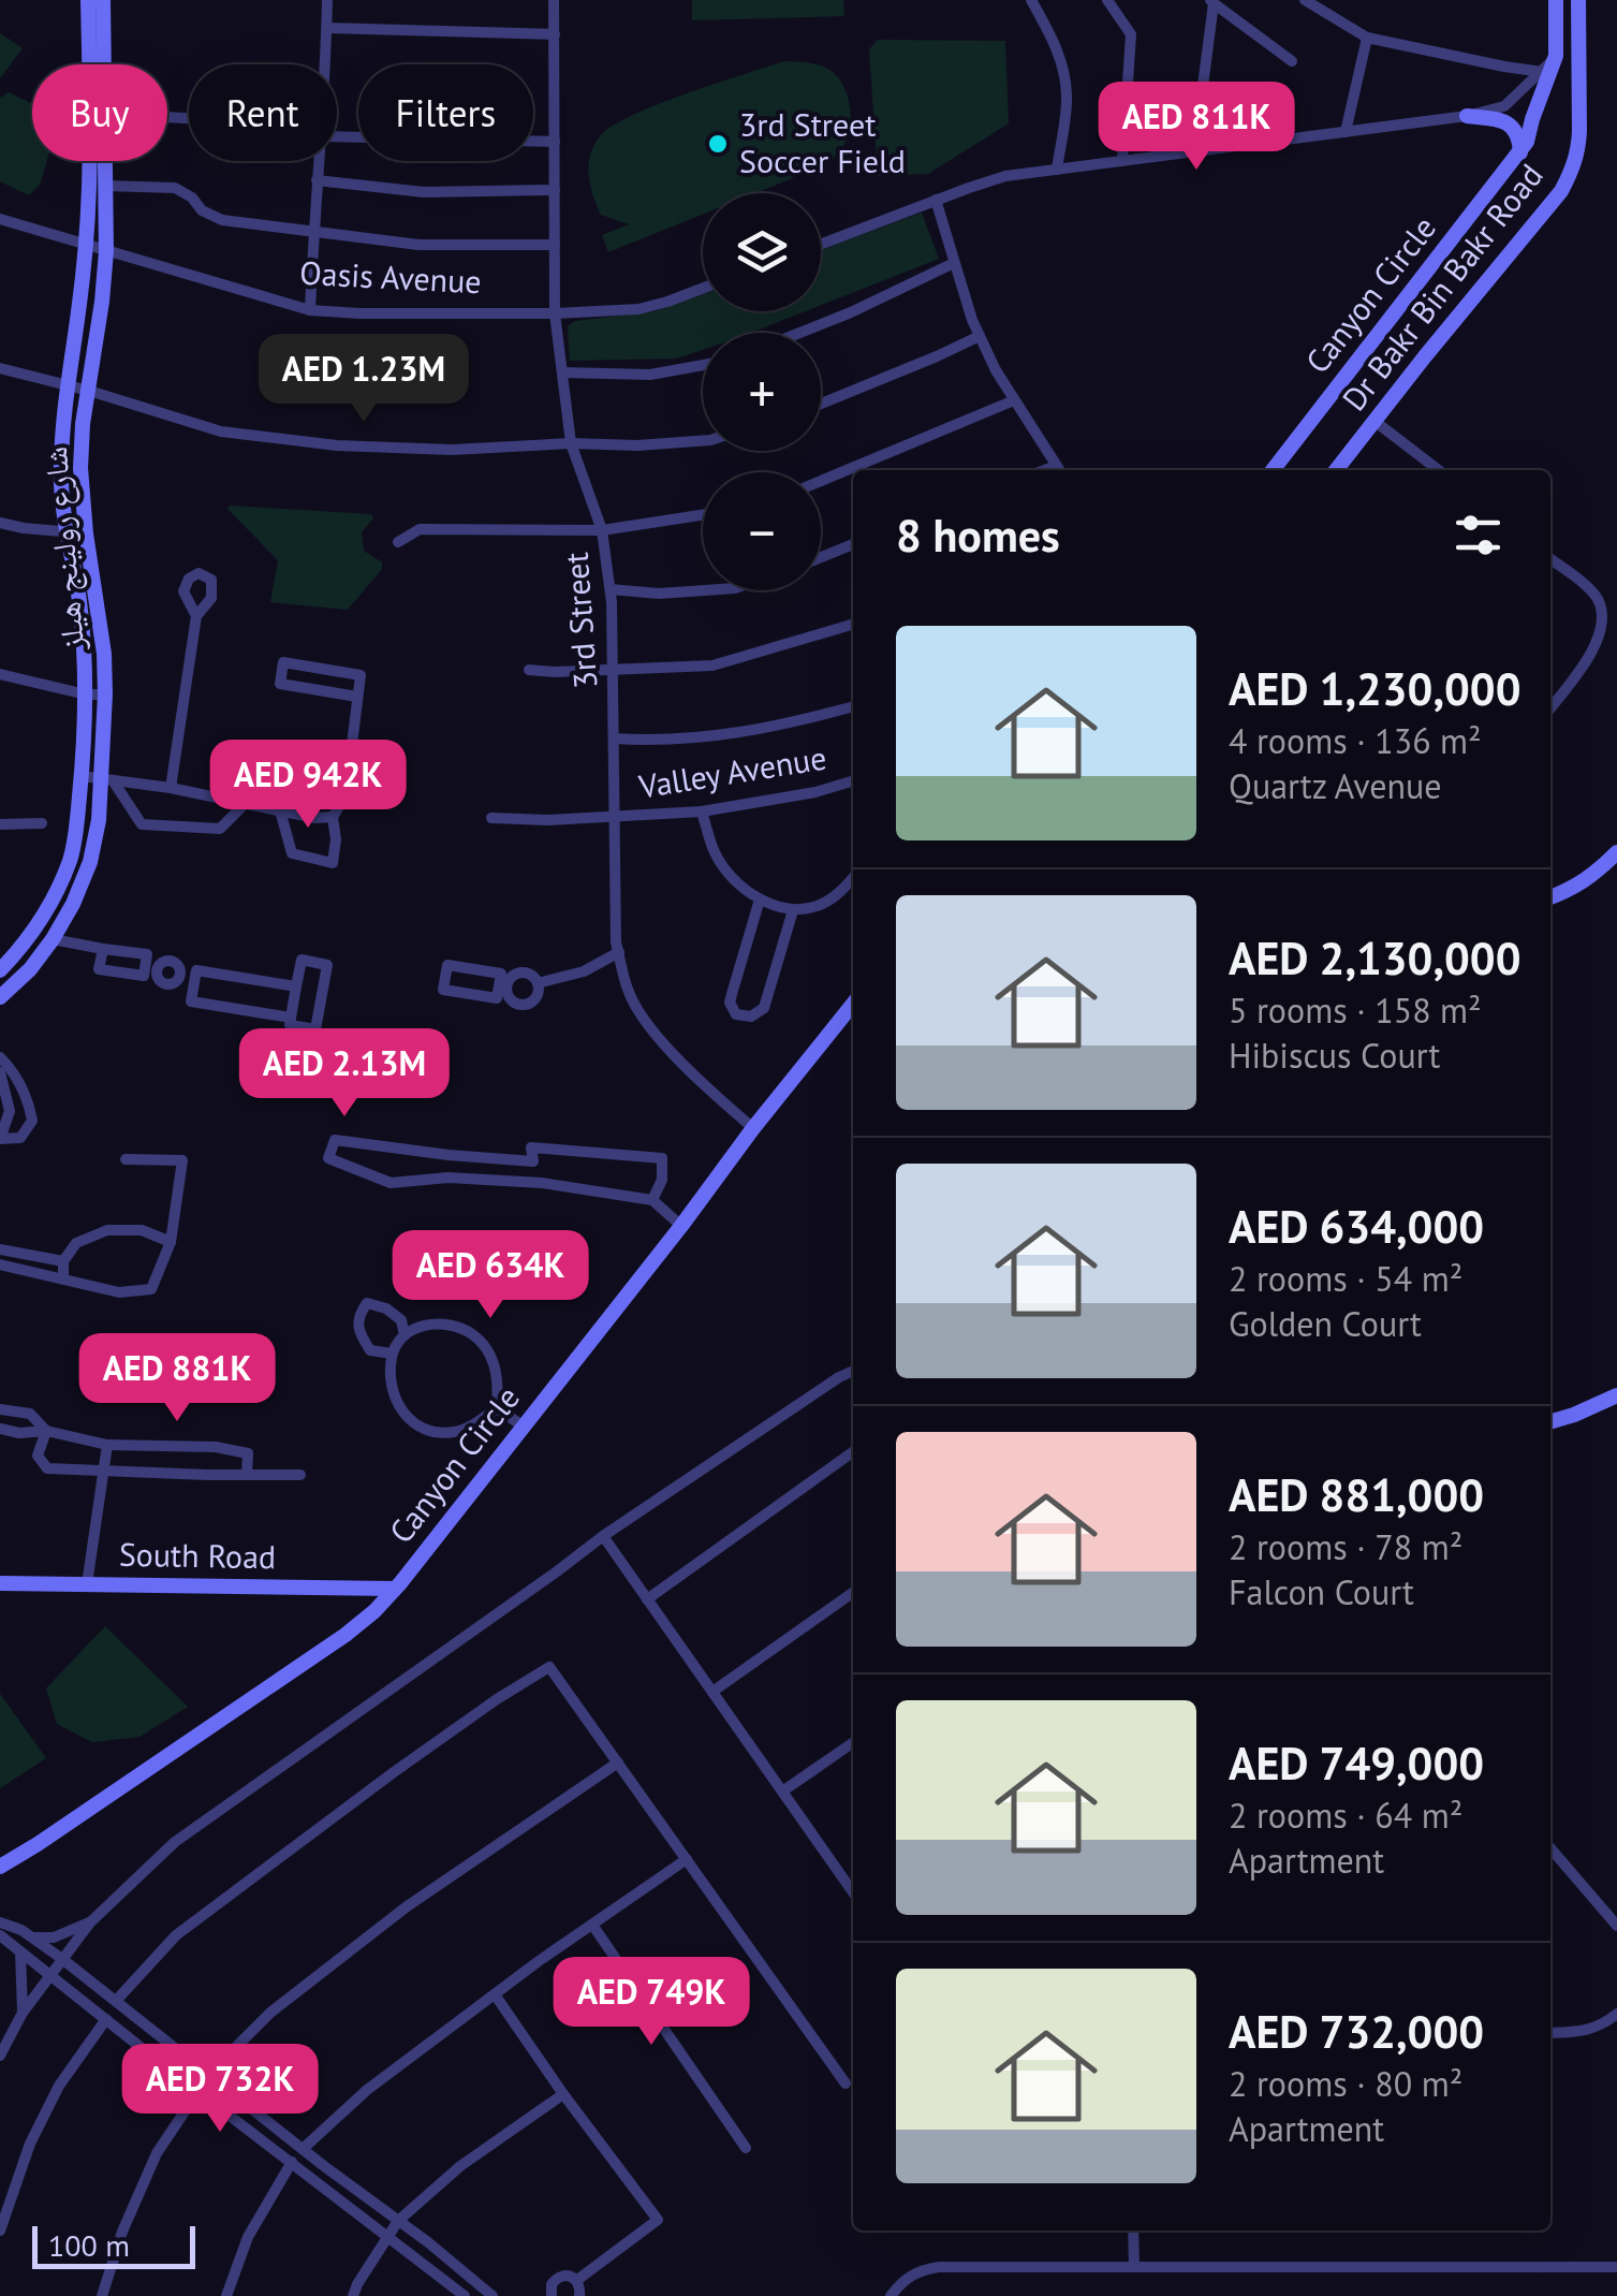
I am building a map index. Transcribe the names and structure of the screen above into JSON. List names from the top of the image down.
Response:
{
  "streets": {
    "main road": [
      "Dr Bakr Bin Bakr Road",
      "Canyon Circle",
      "شارع رولينج هيلز",
      "South Road"
    ],
    "street": ["Oasis Avenue", "3rd Street", "Valley Avenue"]
  },
  "crossings": [
    ["Oasis Avenue", "شارع رولينج هيلز"],
    ["Oasis Avenue", "3rd Street"],
    ["Canyon Circle", "3rd Street"],
    ["Canyon Circle", "South Road"],
    ["3rd Street", "Valley Avenue"]
  ],
  "places": ["3rd Street Soccer Field"],
  "scale_bar": "100 m",
  "page": {
    "chip": ["Buy", "Rent", "Filters"],
    "price": [
      "AED 811K",
      "AED 1.23M",
      "AED 942K",
      "AED 2.13M",
      "AED 634K",
      "AED 881K",
      "AED 749K",
      "AED 732K"
    ],
    "map_buttons": ["+", "−"],
    "heading": "8 homes",
    "list": [
      {
        "name": "AED 1,230,000",
        "note": "4 rooms · 136 m² · Quartz Avenue"
      },
      {
        "name": "AED 2,130,000",
        "note": "5 rooms · 158 m² · Hibiscus Court"
      },
      {
        "name": "AED 634,000",
        "note": "2 rooms · 54 m² · Golden Court"
      },
      {
        "name": "AED 881,000",
        "note": "2 rooms · 78 m² · Falcon Court"
      },
      {
        "name": "AED 749,000",
        "note": "2 rooms · 64 m² · Apartment"
      },
      {
        "name": "AED 732,000",
        "note": "2 rooms · 80 m² · Apartment"
      }
    ],
    "scale": "100 m"
  }
}
